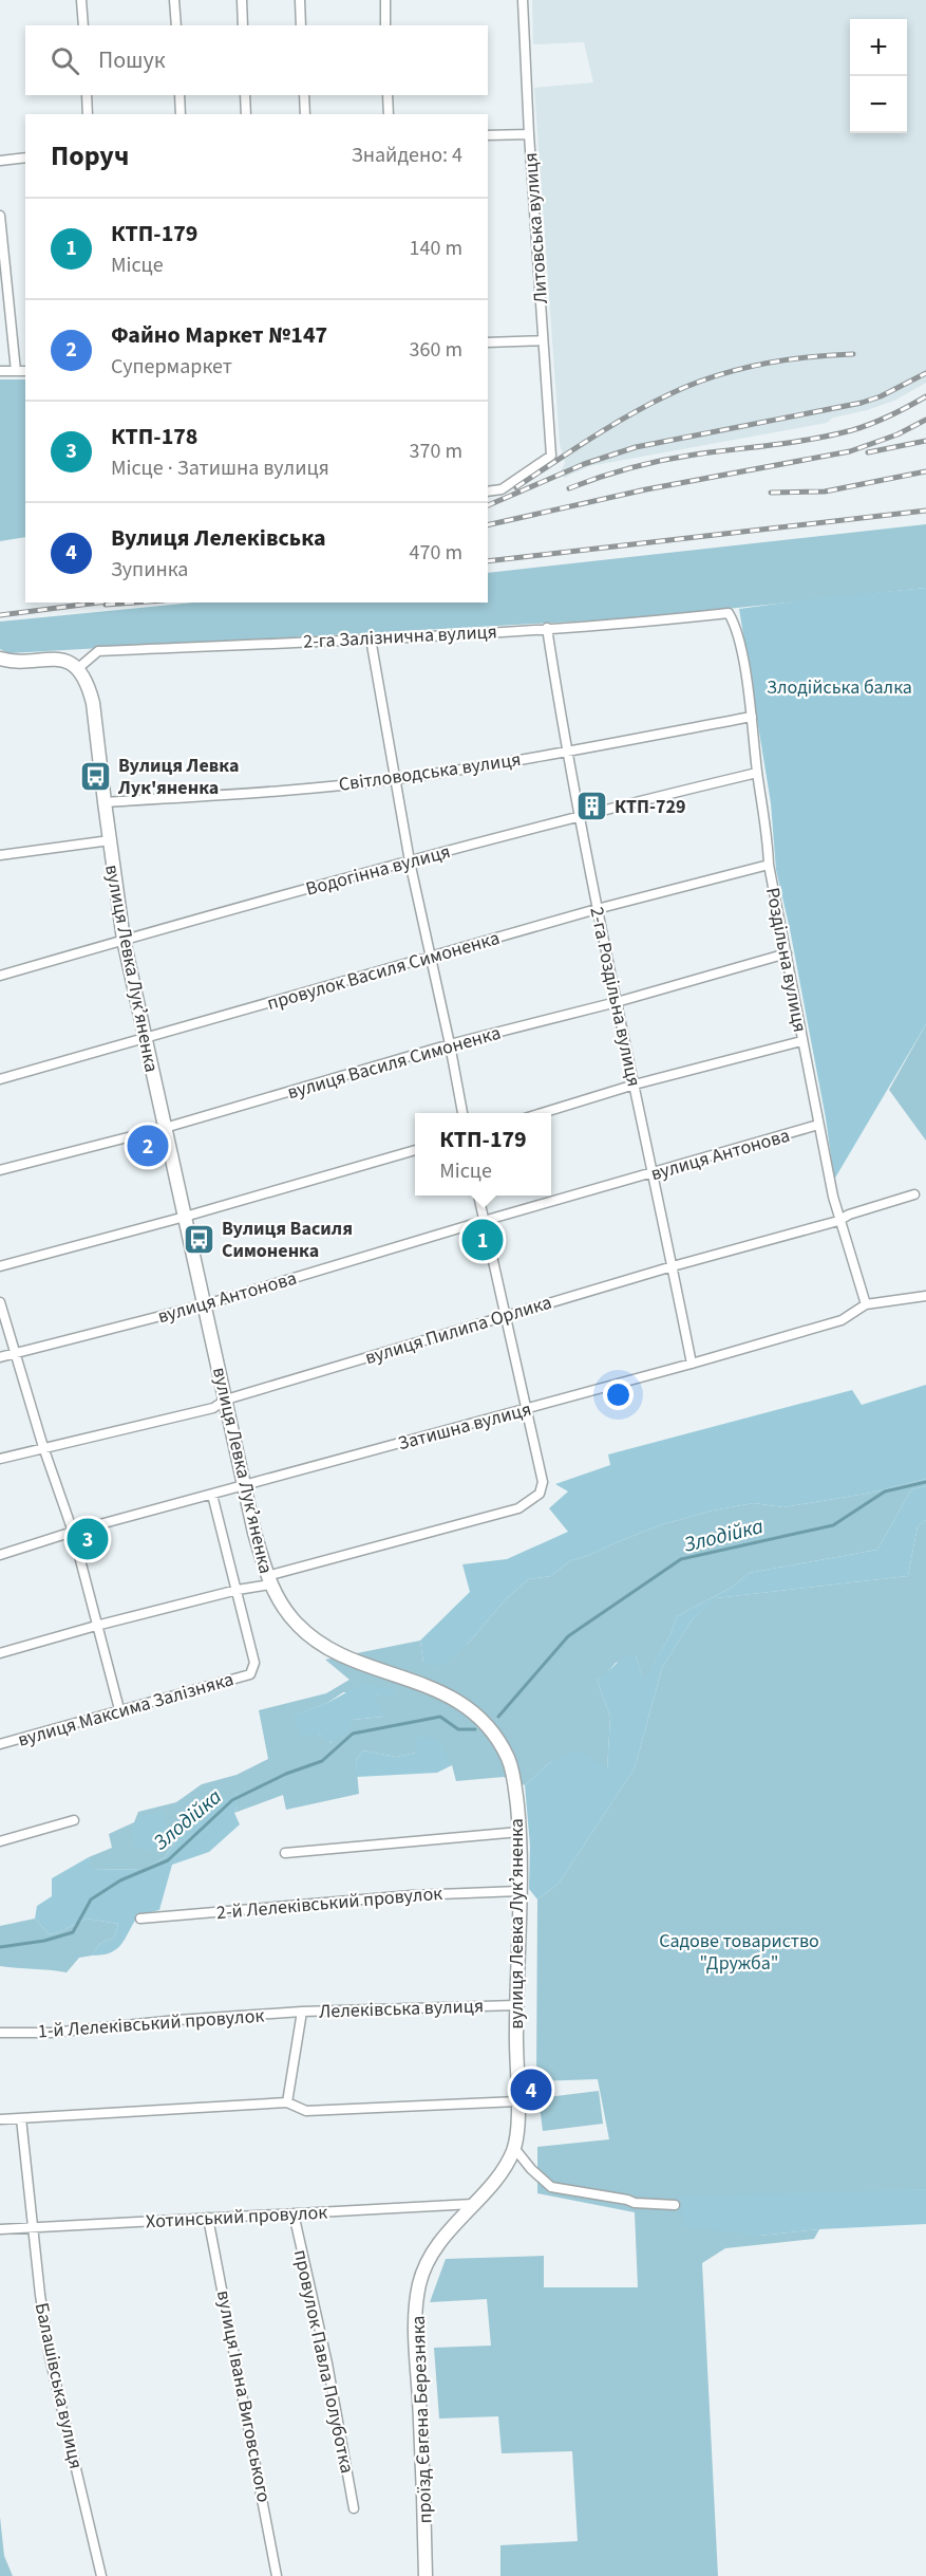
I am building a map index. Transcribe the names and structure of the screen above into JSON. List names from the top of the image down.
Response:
{
  "streets": {
    "street": [
      "Литовська вулиця",
      "2-га Залізнична вулиця",
      "Світловодська вулиця",
      "Водогінна вулиця",
      "Роздільна вулиця",
      "вулиця Левка Лукʼяненка",
      "провулок Василя Симоненка",
      "2-га Роздільна вулиця",
      "вулиця Василя Симоненка",
      "вулиця Антонова",
      "вулиця Пилипа Орлика",
      "Затишна вулиця",
      "вулиця Максима Залізняка",
      "2-й Лелеківський провулок",
      "Лелеківська вулиця",
      "1-й Лелеківський провулок",
      "Хотинський провулок",
      "провулок Павла Полуботка",
      "Балашівська вулиця",
      "вулиця Івана Виговського",
      "проїзд Євгена Березняка"
    ]
  },
  "crossings": [
    ["2-га Залізнична вулиця", "Роздільна вулиця"],
    ["2-га Залізнична вулиця", "вулиця Левка Лукʼяненка"],
    ["2-га Залізнична вулиця", "2-га Роздільна вулиця"],
    ["Світловодська вулиця", "Роздільна вулиця"],
    ["Світловодська вулиця", "вулиця Левка Лукʼяненка"],
    ["Світловодська вулиця", "2-га Роздільна вулиця"],
    ["Водогінна вулиця", "Роздільна вулиця"],
    ["Водогінна вулиця", "вулиця Левка Лукʼяненка"],
    ["Водогінна вулиця", "2-га Роздільна вулиця"],
    ["Роздільна вулиця", "провулок Василя Симоненка"],
    ["Роздільна вулиця", "вулиця Василя Симоненка"],
    ["Роздільна вулиця", "вулиця Антонова"],
    ["Роздільна вулиця", "вулиця Пилипа Орлика"],
    ["Роздільна вулиця", "Затишна вулиця"],
    ["вулиця Левка Лукʼяненка", "провулок Василя Симоненка"],
    ["вулиця Левка Лукʼяненка", "вулиця Василя Симоненка"],
    ["вулиця Левка Лукʼяненка", "вулиця Антонова"],
    ["вулиця Левка Лукʼяненка", "вулиця Пилипа Орлика"],
    ["вулиця Левка Лукʼяненка", "Затишна вулиця"],
    ["вулиця Левка Лукʼяненка", "2-й Лелеківський провулок"],
    ["вулиця Левка Лукʼяненка", "Лелеківська вулиця"],
    ["вулиця Левка Лукʼяненка", "Хотинський провулок"],
    ["вулиця Левка Лукʼяненка", "проїзд Євгена Березняка"],
    ["провулок Василя Симоненка", "2-га Роздільна вулиця"],
    ["2-га Роздільна вулиця", "вулиця Василя Симоненка"],
    ["2-га Роздільна вулиця", "вулиця Антонова"],
    ["2-га Роздільна вулиця", "вулиця Пилипа Орлика"],
    ["2-га Роздільна вулиця", "Затишна вулиця"],
    ["Лелеківська вулиця", "1-й Лелеківський провулок"],
    ["Хотинський провулок", "провулок Павла Полуботка"],
    ["Хотинський провулок", "Балашівська вулиця"],
    ["Хотинський провулок", "вулиця Івана Виговського"],
    ["Хотинський провулок", "проїзд Євгена Березняка"]
  ],
  "water": ["Злодійка"],
  "parks": ["Злодійська балка", "Садове товариство \"Дружба\""],
  "places": {
    "bus stop": ["Вулиця Левка Лук'яненка", "Вулиця Василя Симоненка"],
    "building": ["КТП-729"]
  },
  "page": {
    "map_buttons": ["+", "−"],
    "search": "Пошук",
    "heading": ["Поруч", "Знайдено: 4"],
    "list": [
      {
        "mark": "1",
        "name": "КТП-179",
        "note": "Місце",
        "value": "140 m"
      },
      {
        "mark": "2",
        "name": "Файно Маркет №147",
        "note": "Супермаркет",
        "value": "360 m"
      },
      {
        "mark": "3",
        "name": "КТП-178",
        "note": "Місце · Затишна вулиця",
        "value": "370 m"
      },
      {
        "mark": "4",
        "name": "Вулиця Лелеківська",
        "note": "Зупинка",
        "value": "470 m"
      }
    ],
    "popup": ["КТП-179", "Місце"],
    "pins": [
      "2",
      "1",
      "3",
      "4"
    ]
  }
}
